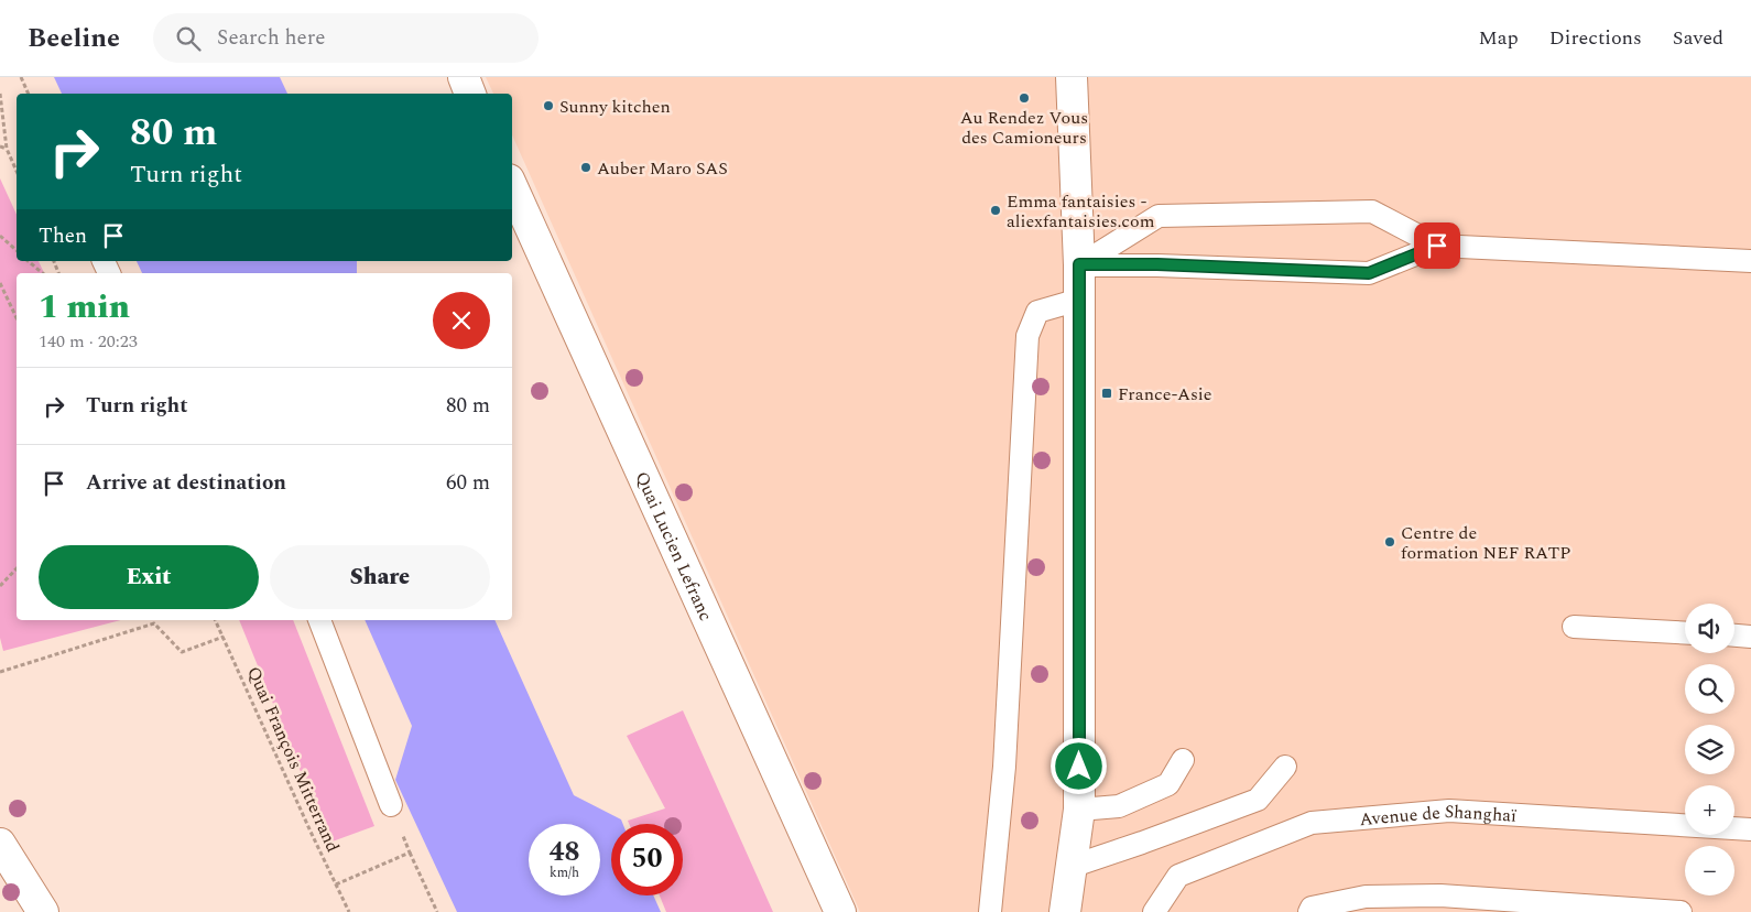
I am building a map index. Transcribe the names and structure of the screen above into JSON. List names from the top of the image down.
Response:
{
  "streets": {
    "main road": ["Quai Lucien Lefranc"],
    "lane": ["Avenue de Shanghaï"],
    "path": ["Quai François Mitterrand"]
  },
  "places": {
    "other": [
      "Au Rendez Vous des Camioneurs",
      "Sunny kitchen",
      "Auber Maro SAS",
      "Emma fantaisies - aliexfantaisies.com",
      "Centre de formation NEF RATP"
    ],
    "transit": ["France-Asie"]
  },
  "page": {
    "header": "Beeline",
    "search": "Search here",
    "nav": ["Map", "Directions", "Saved"],
    "turn": ["80 m", "Turn right"],
    "then": "Then",
    "heading": ["1 min", "140 m · 20:23"],
    "list": [
      {
        "name": "Turn right",
        "value": "80 m"
      },
      {
        "name": "Arrive at destination",
        "value": "60 m"
      }
    ],
    "buttons": ["Exit", "Share"],
    "map_buttons": ["+", "−"],
    "speed": "48 km/h",
    "limit": "50"
  }
}
